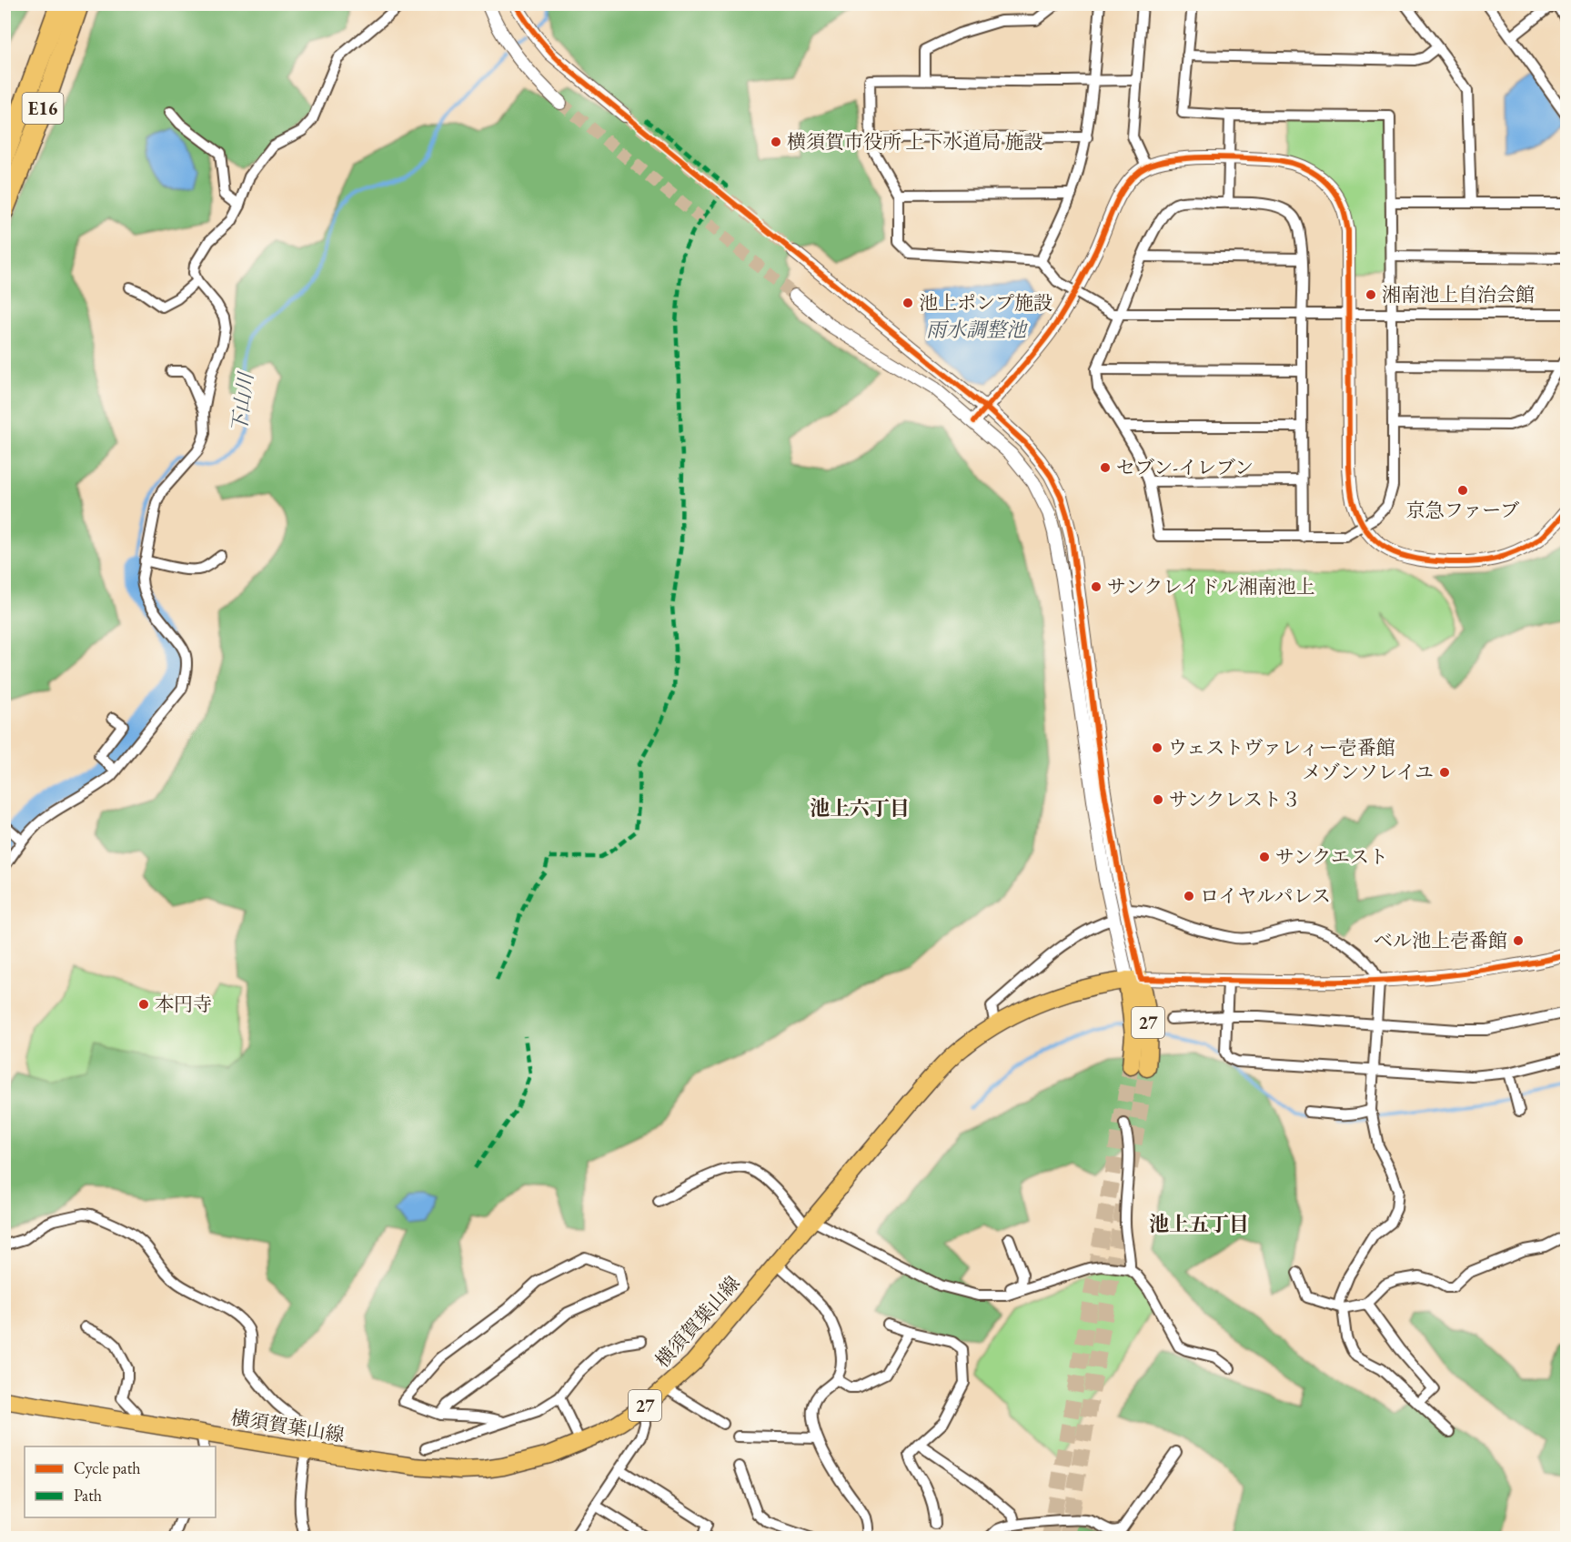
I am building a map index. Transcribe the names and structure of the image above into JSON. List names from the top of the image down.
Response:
{
  "streets": {
    "highway": ["E16"],
    "main road": ["27", "横須賀葉山線"]
  },
  "crossings": [
    ["27", "横須賀葉山線"]
  ],
  "districts": ["池上六丁目", "池上五丁目"],
  "water": ["雨水調整池", "下山川"],
  "places": [
    "横須賀市役所 上下水道局 施設",
    "湘南池上自治会館",
    "池上ポンプ施設",
    "セブン-イレブン",
    "京急ファーブ",
    "サンクレイドル湘南池上",
    "ウェストヴァレィー壱番館",
    "メゾンソレイユ",
    "サンクレスト３",
    "サンクエスト",
    "ロイヤルパレス",
    "ベル池上壱番館",
    "本円寺"
  ],
  "legend": ["Cycle path", "Path"]
}
